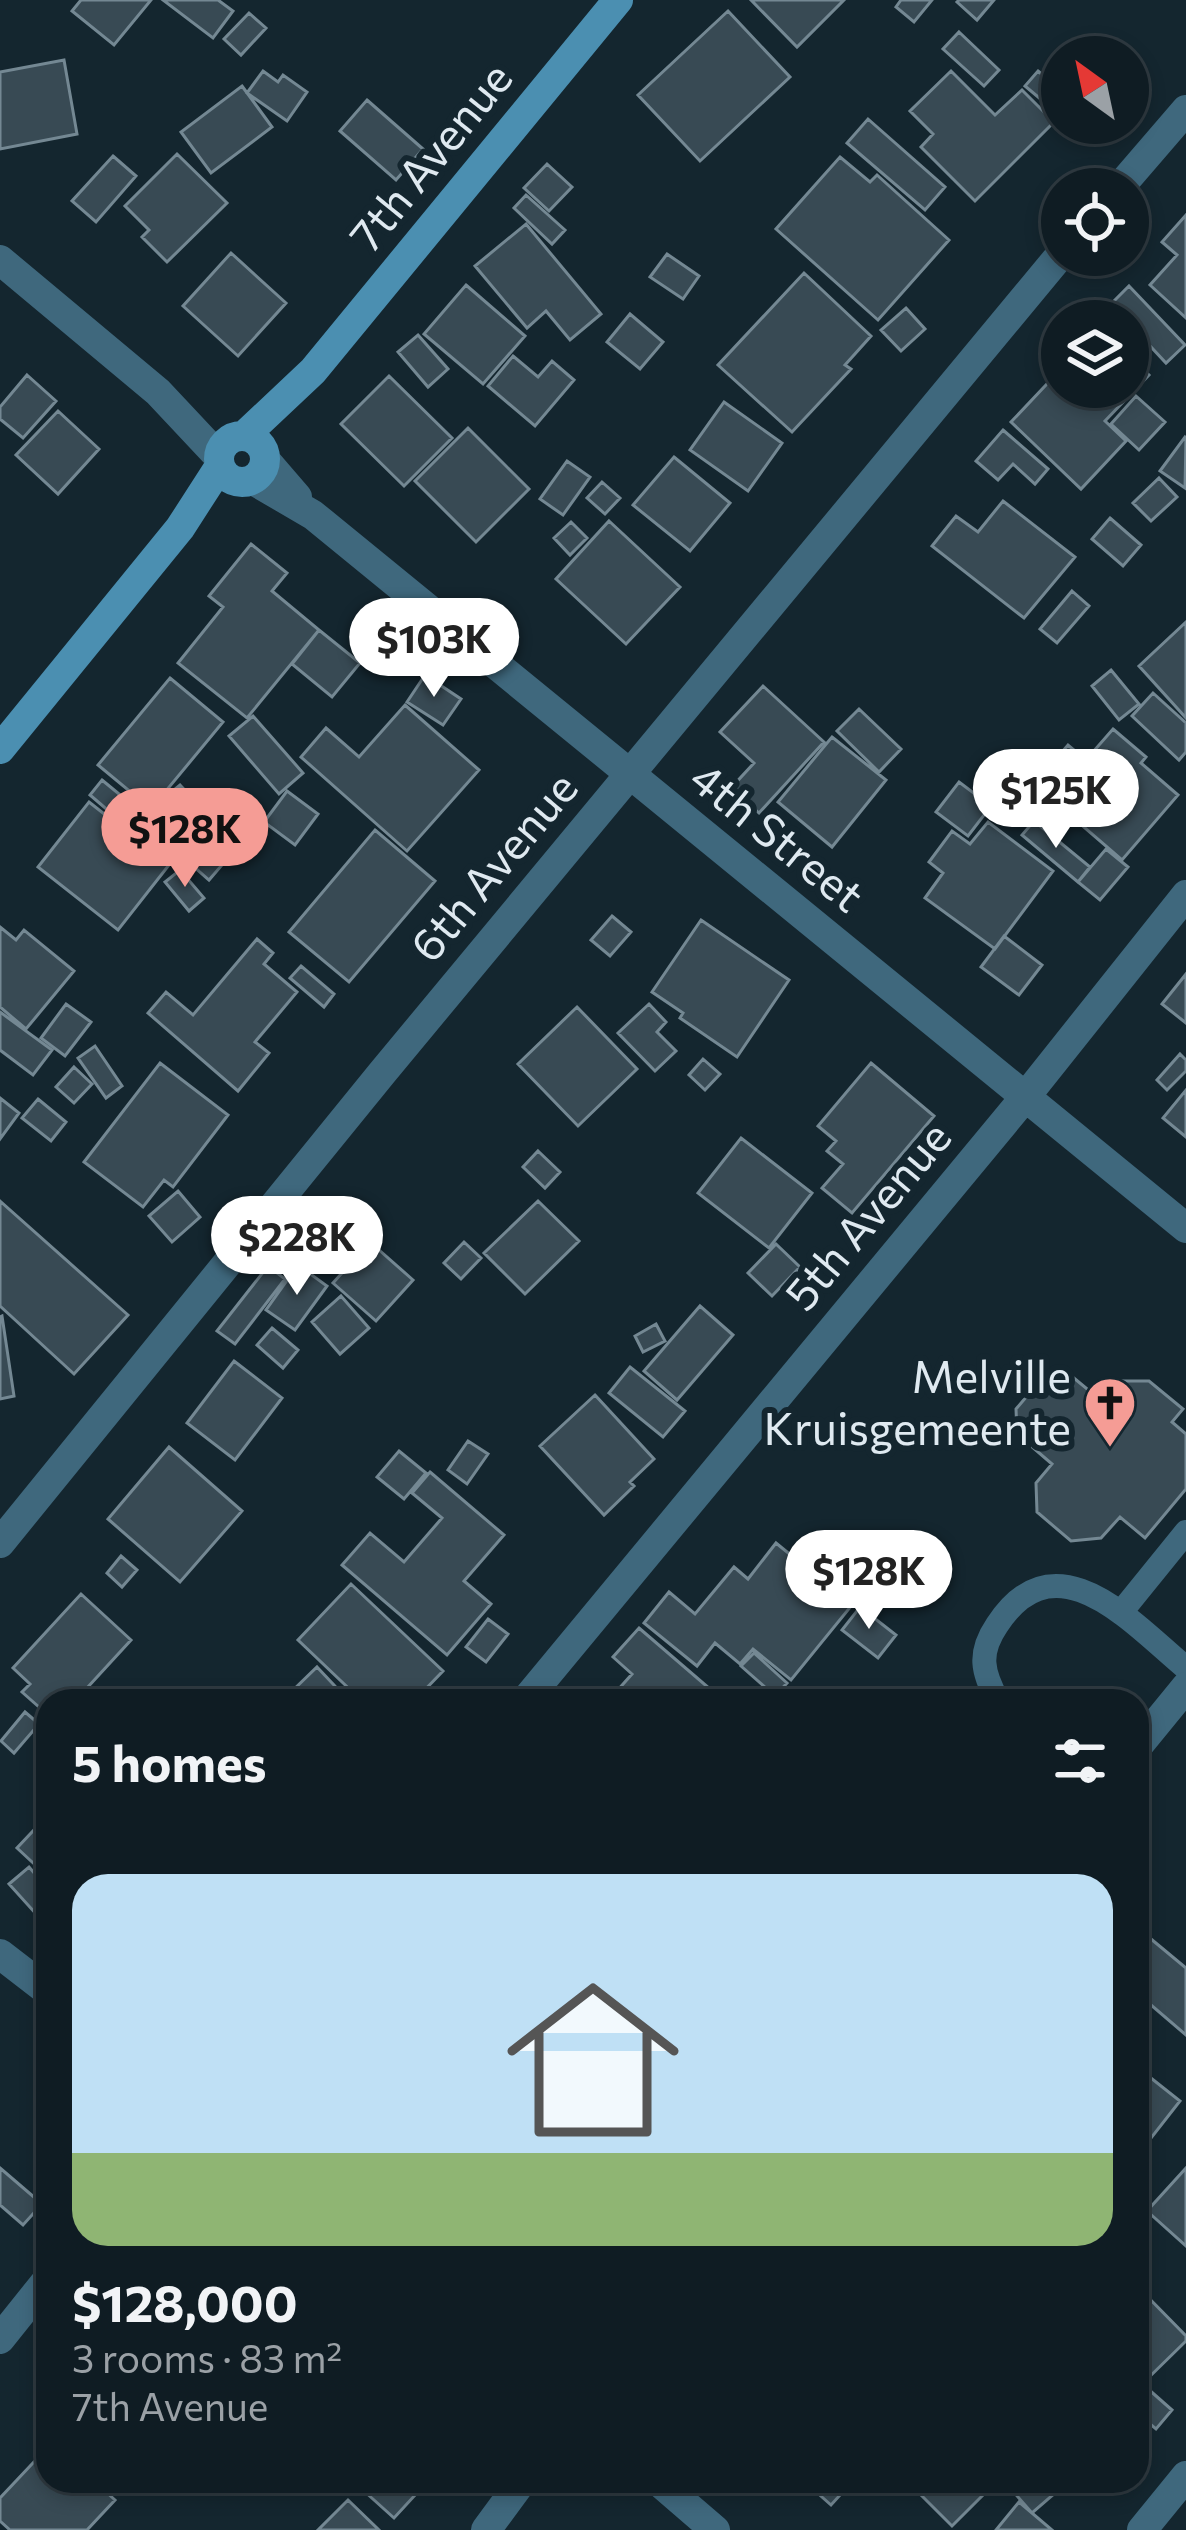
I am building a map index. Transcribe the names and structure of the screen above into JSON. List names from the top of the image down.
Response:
{
  "streets": {
    "street": [
      "7th Avenue",
      "4th Street",
      "6th Avenue",
      "5th Avenue"
    ]
  },
  "crossings": [
    ["7th Avenue", "4th Street"],
    ["4th Street", "6th Avenue"],
    ["4th Street", "5th Avenue"]
  ],
  "places": {
    "church": ["Melville Kruisgemeente"]
  },
  "north": "top left",
  "page": {
    "price": [
      "$103K",
      "$125K",
      "$128K",
      "$228K",
      "$128K"
    ],
    "heading": "5 homes",
    "list": [
      {
        "name": "$128,000",
        "note": "3 rooms · 83 m² · 7th Avenue"
      }
    ]
  }
}
